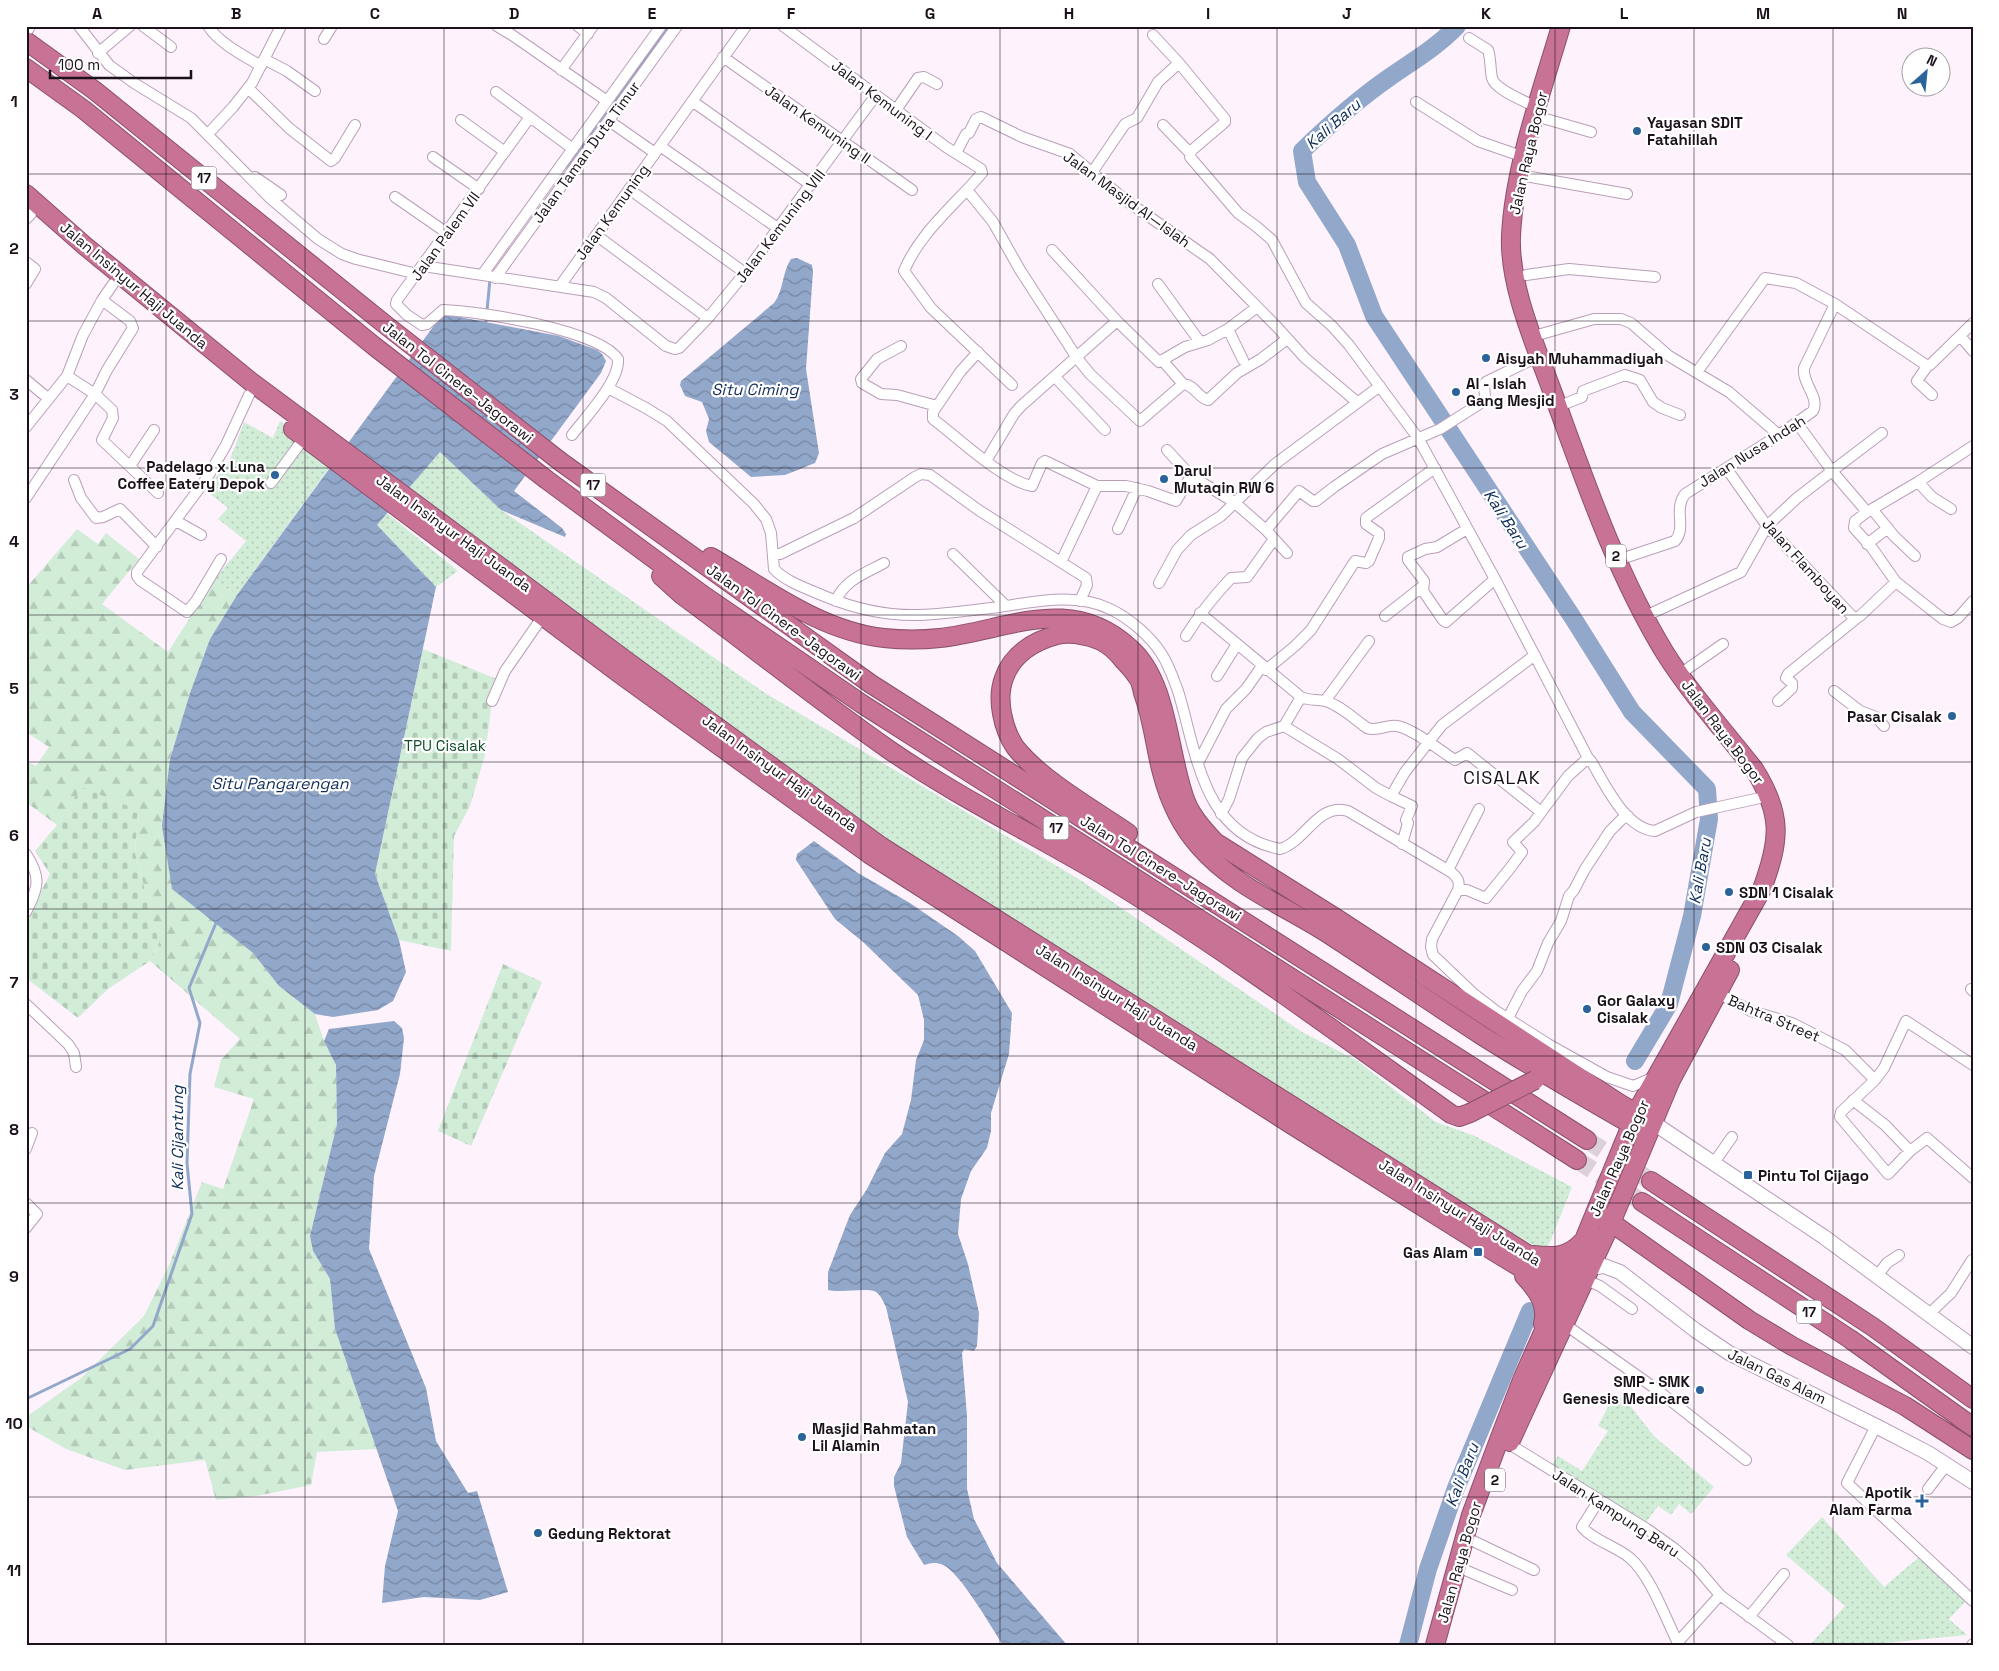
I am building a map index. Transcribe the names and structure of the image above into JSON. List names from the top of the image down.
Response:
{
  "streets": {
    "highway": [
      "Jalan Raya Bogor",
      "17",
      "Jalan Insinyur Haji Juanda",
      "Jalan Tol Cinere–Jagorawi",
      "2"
    ],
    "main road": ["Jalan Gas Alam"],
    "street": [
      "Jalan Kemuning I",
      "Jalan Kemuning II",
      "Jalan Taman Duta Timur",
      "Jalan Masjid Al—Islah",
      "Jalan Kemuning",
      "Jalan Kemuning VIII",
      "Jalan Palem VII",
      "Jalan Nusa Indah",
      "Jalan Flamboyan",
      "Bahtra Street",
      "Jalan Kampung Baru"
    ]
  },
  "crossings": [
    ["Jalan Kemuning I", "Jalan Masjid Al—Islah"],
    ["Jalan Kemuning I", "Jalan Kemuning VIII"],
    ["Jalan Kemuning II", "Jalan Kemuning"],
    ["Jalan Kemuning II", "Jalan Kemuning VIII"],
    ["Jalan Raya Bogor", "Jalan Insinyur Haji Juanda"],
    ["Jalan Raya Bogor", "Jalan Nusa Indah"],
    ["Jalan Raya Bogor", "Bahtra Street"],
    ["Jalan Raya Bogor", "Jalan Gas Alam"],
    ["Jalan Raya Bogor", "Jalan Kampung Baru"],
    ["Jalan Kemuning", "Jalan Kemuning VIII"],
    ["Jalan Insinyur Haji Juanda", "Jalan Gas Alam"],
    ["Jalan Nusa Indah", "Jalan Flamboyan"]
  ],
  "districts": ["CISALAK"],
  "water": [
    "Kali Baru",
    "Situ Ciming",
    "Situ Pangarengan",
    "Kali Cijantung"
  ],
  "parks": ["TPU Cisalak"],
  "places": {
    "other": [
      "Yayasan SDIT Fatahillah",
      "Aisyah Muhammadiyah",
      "Al - Islah Gang Mesjid",
      "Padelago x Luna Coffee Eatery Depok",
      "Darul Mutaqin RW 6",
      "Pasar Cisalak",
      "SDN 1 Cisalak",
      "SDN 03 Cisalak",
      "Gor Galaxy Cisalak",
      "SMP - SMK Genesis Medicare",
      "Masjid Rahmatan Lil Alamin",
      "Gedung Rektorat"
    ],
    "transit": ["Pintu Tol Cijago", "Gas Alam"],
    "health": ["Apotik Alam Farma"]
  },
  "scale_bar": "100 m",
  "north": "top right",
  "grid": {
    "columns": [
      "A",
      "B",
      "C",
      "D",
      "E",
      "F",
      "G",
      "H",
      "I",
      "J",
      "K",
      "L",
      "M",
      "N"
    ],
    "rows": [
      "1",
      "2",
      "3",
      "4",
      "5",
      "6",
      "7",
      "8",
      "9",
      "10",
      "11"
    ]
  }
}
